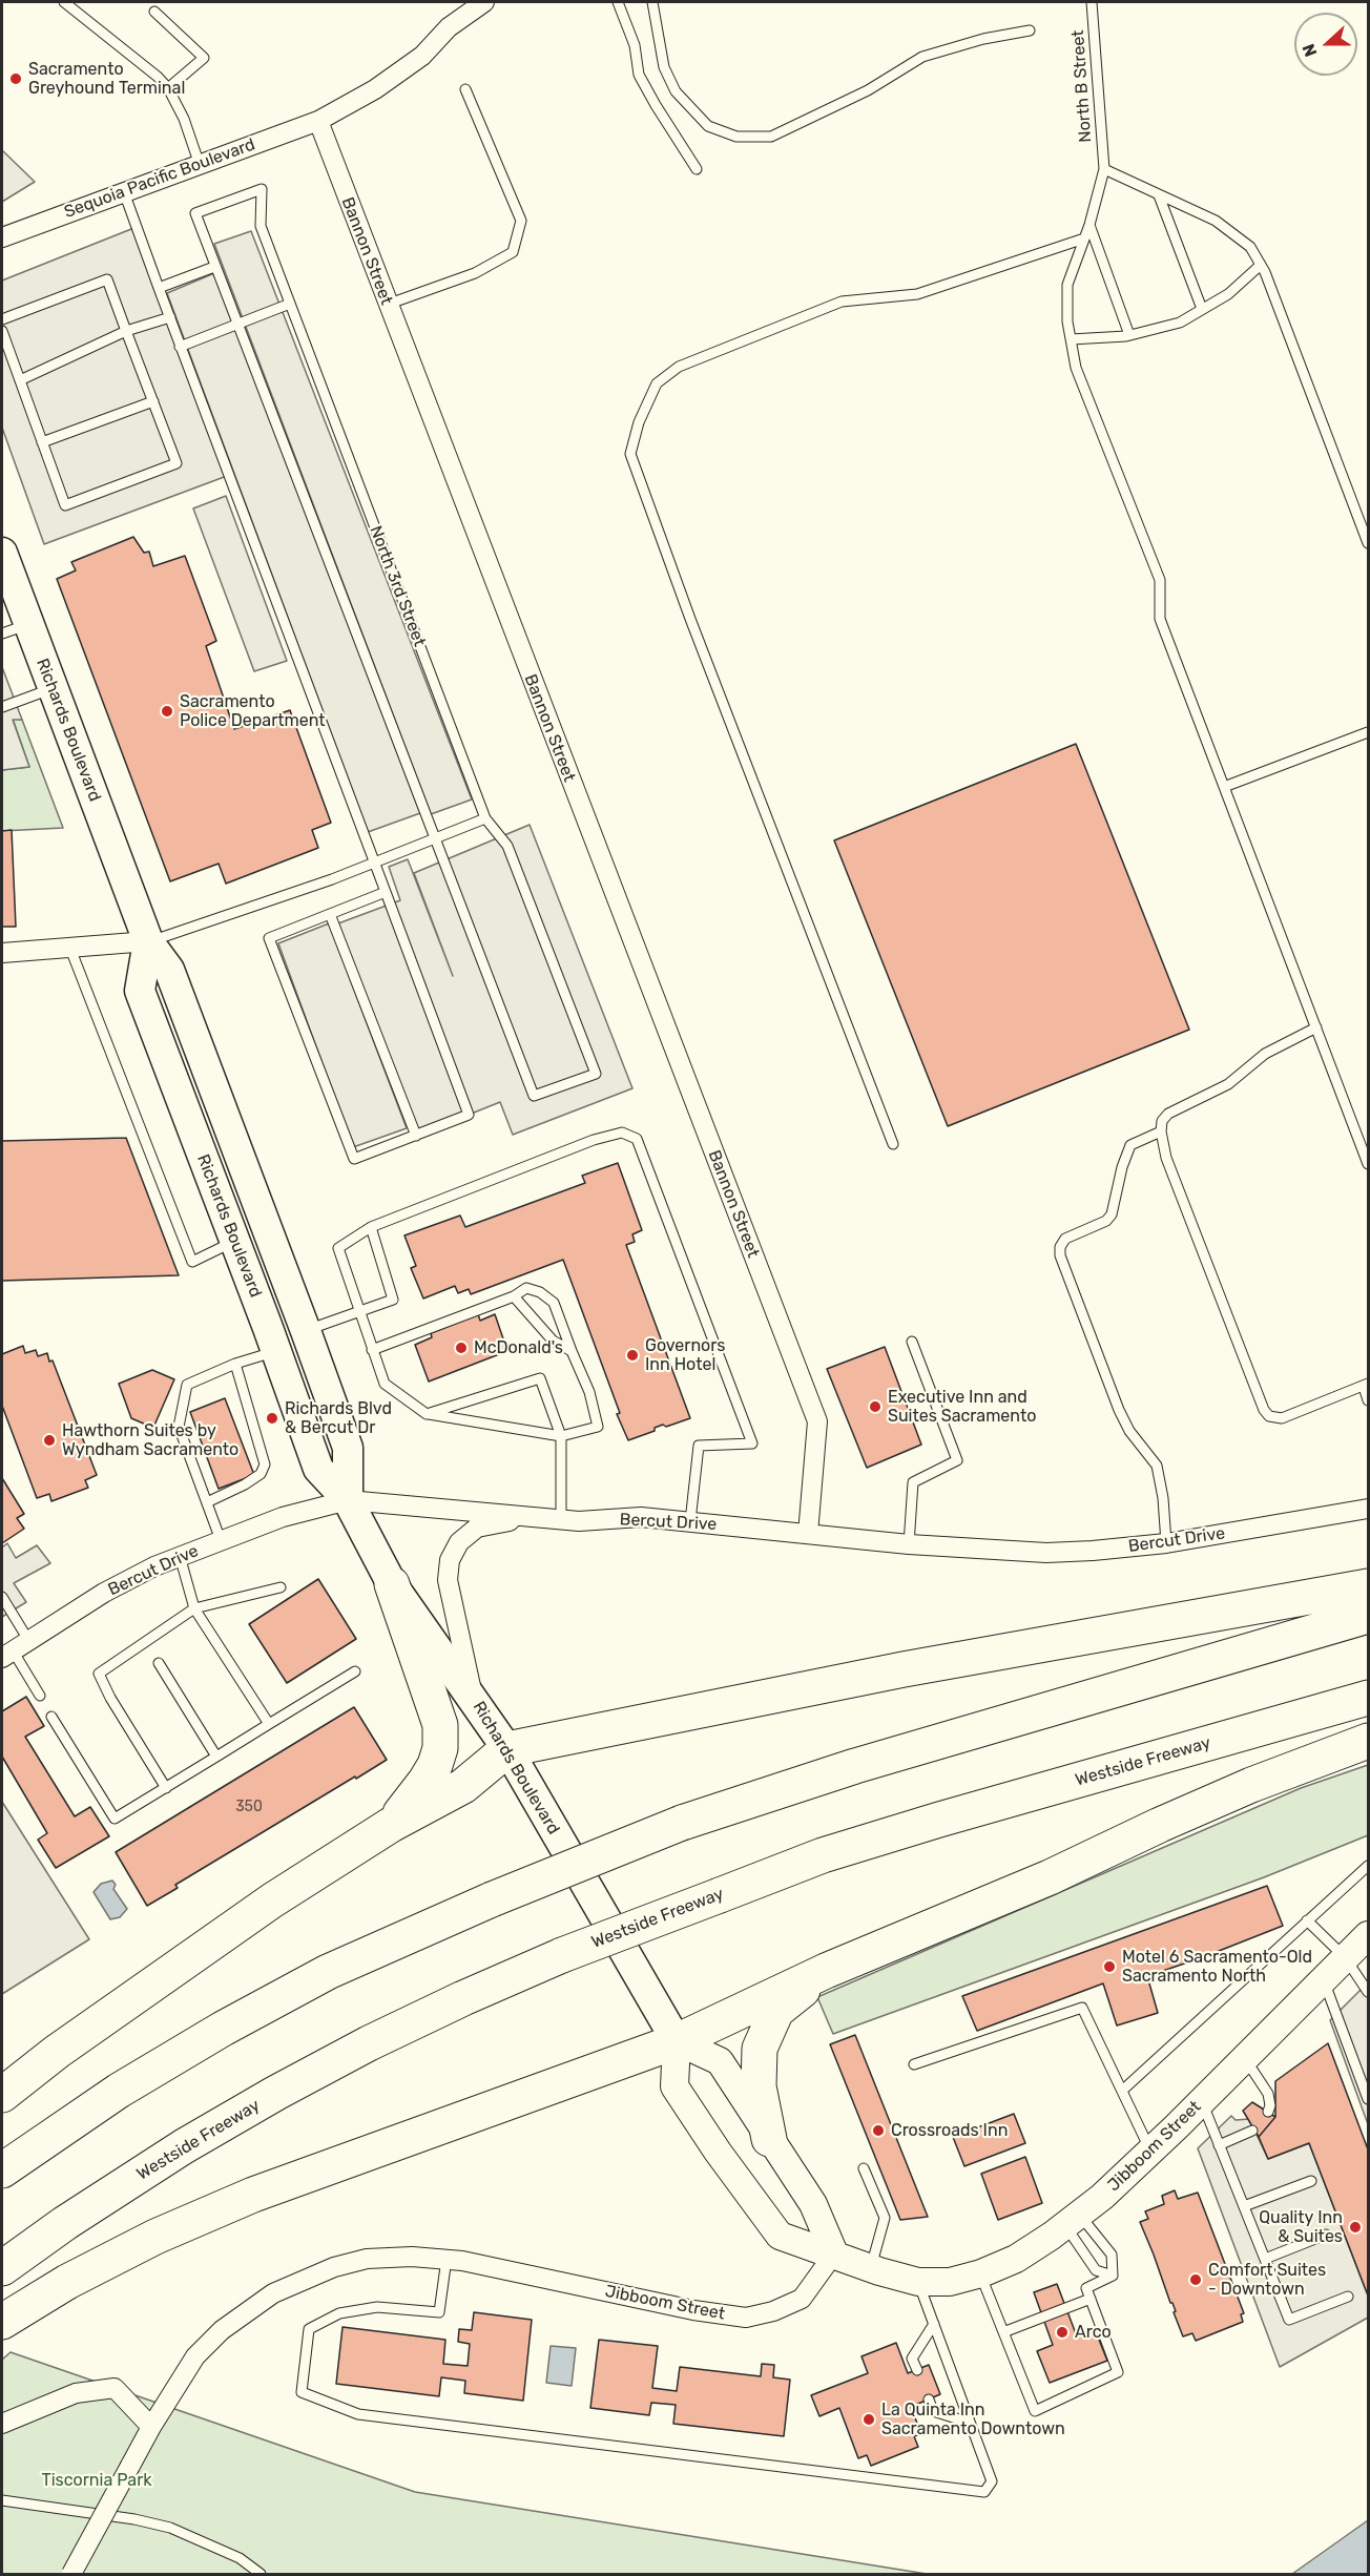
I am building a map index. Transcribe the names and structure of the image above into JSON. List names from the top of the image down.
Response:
{
  "streets": {
    "highway": ["Westside Freeway"],
    "main road": ["Richards Boulevard"],
    "street": [
      "Sequoia Pacific Boulevard",
      "Bannon Street",
      "Bercut Drive",
      "Jibboom Street"
    ],
    "lane": ["North B Street", "North 3rd Street"]
  },
  "crossings": [
    ["Sequoia Pacific Boulevard", "Bannon Street"],
    ["Bannon Street", "Bercut Drive"],
    ["Richards Boulevard", "Bercut Drive"]
  ],
  "parks": ["Tiscornia Park"],
  "places": [
    "Sacramento Greyhound Terminal",
    "Sacramento Police Department",
    "McDonald's",
    "Governors Inn Hotel",
    "Executive Inn and Suites Sacramento",
    "Richards Blvd & Bercut Dr",
    "Hawthorn Suites by Wyndham Sacramento",
    "Motel 6 Sacramento-Old Sacramento North",
    "Crossroads Inn",
    "Quality Inn & Suites",
    "Comfort Suites - Downtown",
    "Arco",
    "La Quinta Inn Sacramento Downtown"
  ],
  "house_numbers": ["350"],
  "north": "left"
}
